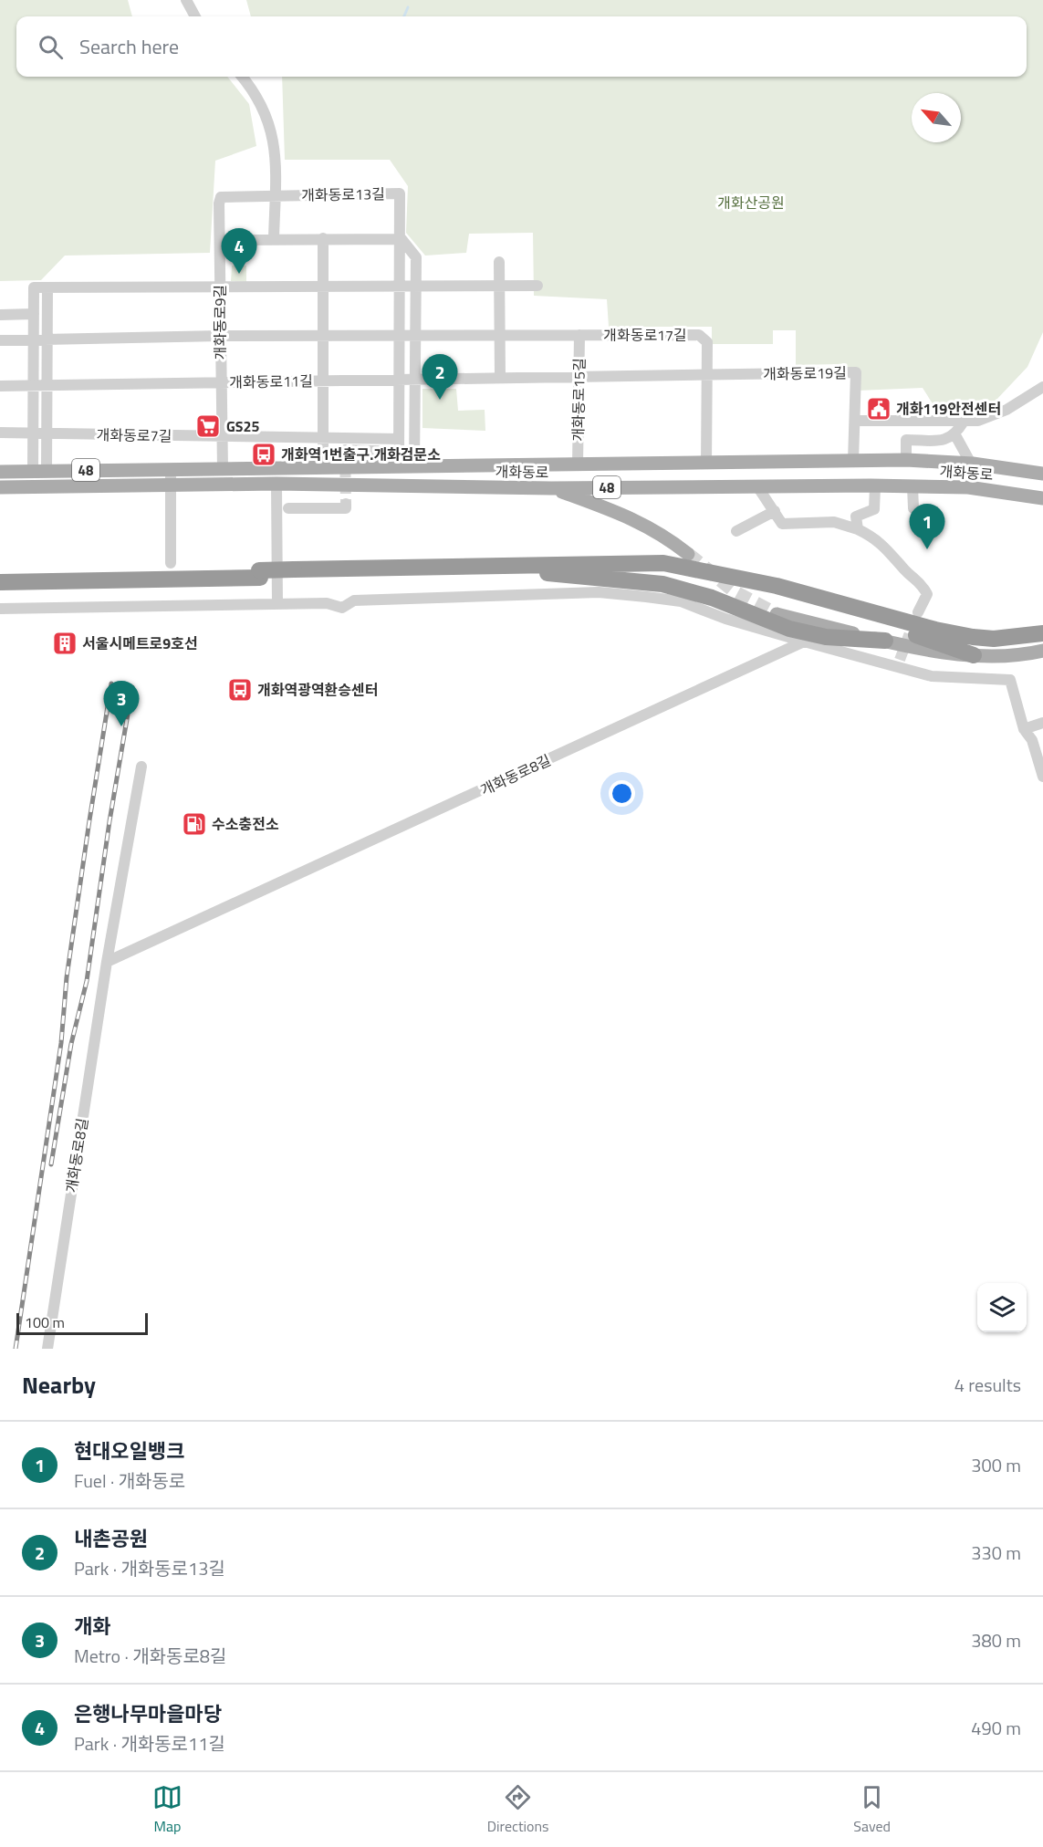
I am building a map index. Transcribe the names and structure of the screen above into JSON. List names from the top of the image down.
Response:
{
  "streets": {
    "main road": ["48", "개화동로"],
    "street": [
      "개화동로13길",
      "개화동로9길",
      "개화동로17길",
      "개화동로19길",
      "개화동로11길",
      "개화동로15길",
      "개화동로7길",
      "개화동로8길"
    ]
  },
  "crossings": [
    ["개화동로13길", "개화동로9길"],
    ["개화동로13길", "개화동로"],
    ["개화동로9길", "개화동로11길"],
    ["개화동로9길", "개화동로7길"],
    ["개화동로9길", "개화동로"],
    ["개화동로17길", "개화동로19길"],
    ["개화동로17길", "개화동로15길"],
    ["개화동로17길", "개화동로"],
    ["개화동로19길", "개화동로"],
    ["개화동로11길", "개화동로"],
    ["개화동로15길", "개화동로"]
  ],
  "parks": ["개화산공원"],
  "places": {
    "public building": ["개화119안전센터"],
    "supermarket": ["GS25"],
    "bus stop": ["개화역1번출구.개화검문소", "개화역광역환승센터"],
    "building": ["서울시메트로9호선"],
    "fuel station": ["수소충전소"]
  },
  "scale_bar": "100 m",
  "north": "top left",
  "page": {
    "search": "Search here",
    "pins": [
      "4",
      "2",
      "1",
      "3"
    ],
    "scale": "100 m",
    "heading": ["Nearby", "4 results"],
    "list": [
      {
        "mark": "1",
        "name": "현대오일뱅크",
        "note": "Fuel · 개화동로",
        "value": "300 m"
      },
      {
        "mark": "2",
        "name": "내촌공원",
        "note": "Park · 개화동로13길",
        "value": "330 m"
      },
      {
        "mark": "3",
        "name": "개화",
        "note": "Metro · 개화동로8길",
        "value": "380 m"
      },
      {
        "mark": "4",
        "name": "은행나무마을마당",
        "note": "Park · 개화동로11길",
        "value": "490 m"
      }
    ],
    "nav": ["Map", "Directions", "Saved"]
  }
}
